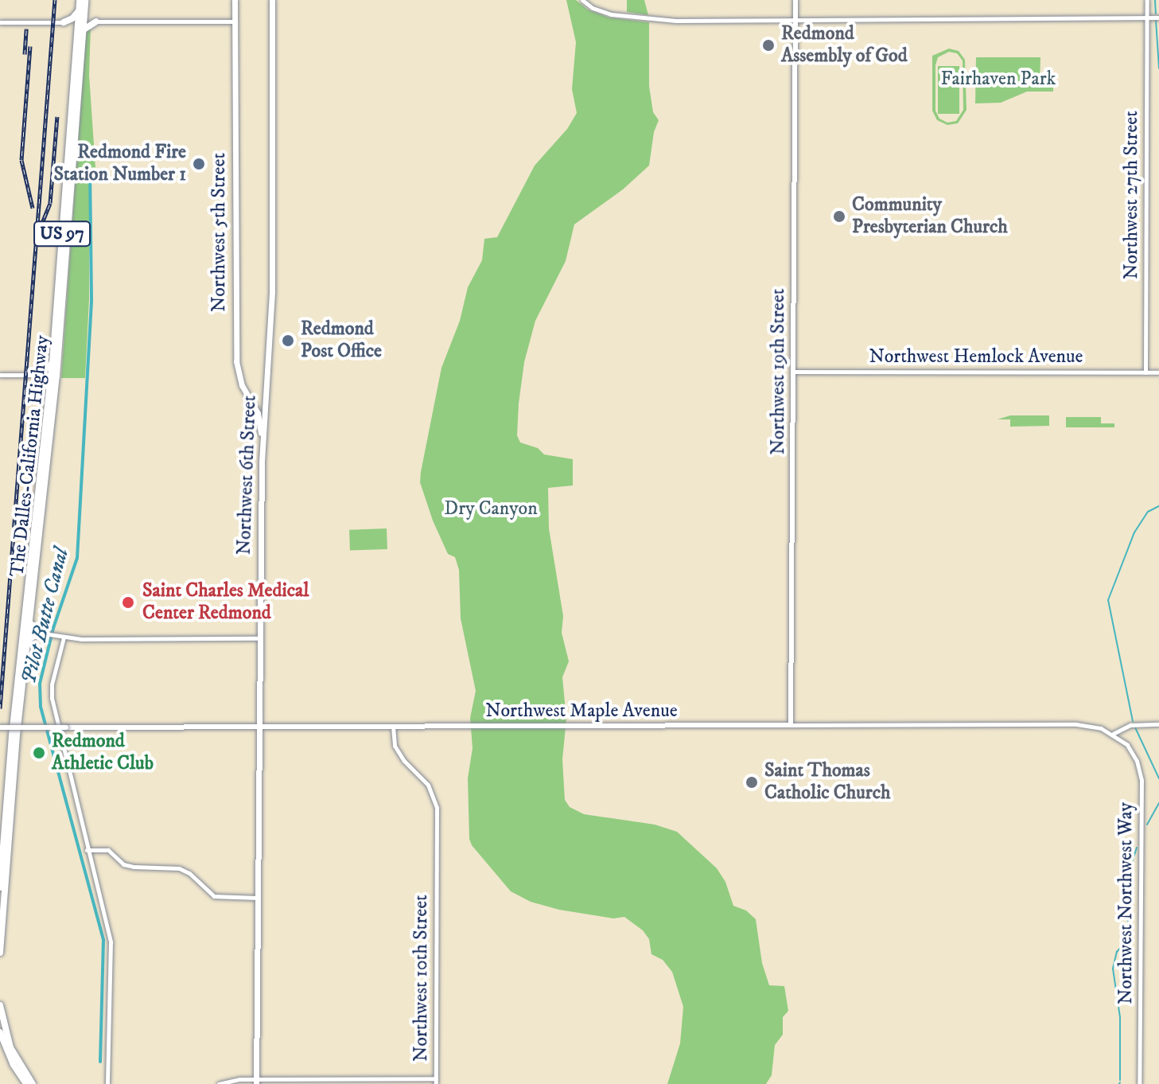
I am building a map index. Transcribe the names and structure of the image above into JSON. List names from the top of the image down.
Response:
{
  "streets": {
    "highway": ["US 97", "The Dalles-California Highway"],
    "main road": [
      "Northwest 5th Street",
      "Northwest 19th Street",
      "Northwest 6th Street",
      "Northwest Maple Avenue"
    ],
    "street": [
      "Northwest 27th Street",
      "Northwest Hemlock Avenue",
      "Northwest Northwest Way",
      "Northwest 10th Street"
    ]
  },
  "crossings": [
    ["Northwest 27th Street", "Northwest Hemlock Avenue"],
    ["Northwest 5th Street", "Northwest 6th Street"],
    ["Northwest Hemlock Avenue", "Northwest 19th Street"],
    ["Northwest 19th Street", "Northwest Maple Avenue"],
    ["Northwest 6th Street", "Northwest Maple Avenue"],
    ["Northwest Maple Avenue", "Northwest Northwest Way"],
    ["Northwest Maple Avenue", "Northwest 10th Street"]
  ],
  "water": ["Pilot Butte Canal"],
  "parks": ["Fairhaven Park", "Dry Canyon"],
  "places": [
    "Redmond Assembly of God",
    "Redmond Fire Station Number 1",
    "Community Presbyterian Church",
    "Redmond Post Office",
    "Saint Charles Medical Center Redmond",
    "Redmond Athletic Club",
    "Saint Thomas Catholic Church"
  ]
}
